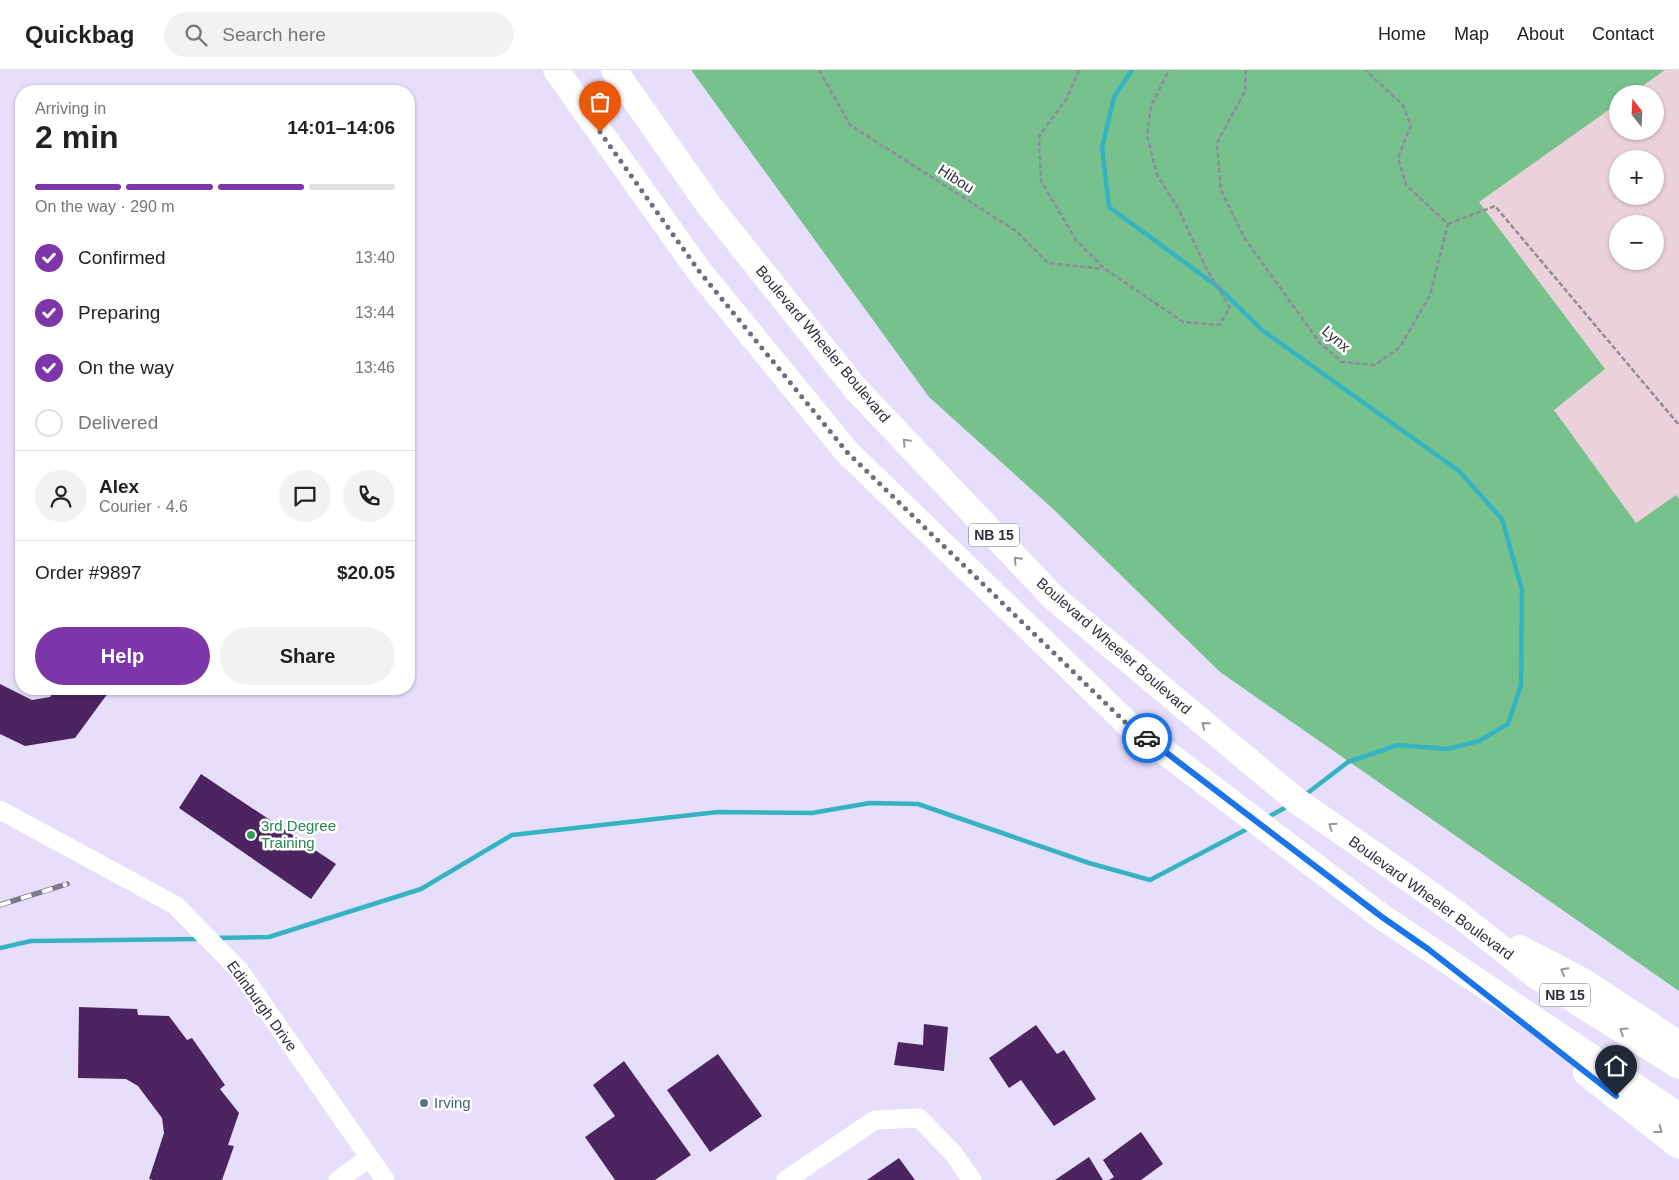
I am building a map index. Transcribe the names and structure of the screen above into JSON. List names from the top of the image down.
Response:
{
  "streets": {
    "highway": ["Boulevard Wheeler Boulevard", "NB 15"],
    "street": ["Edinburgh Drive"],
    "path": ["Hibou", "Lynx"]
  },
  "places": ["3rd Degree Training", "Irving"],
  "north": "top",
  "page": {
    "header": "Quickbag",
    "search": "Search here",
    "nav": [
      "Home",
      "Map",
      "About",
      "Contact"
    ],
    "map_buttons": ["+", "−"],
    "heading": ["2 min", "Arriving in", "14:01–14:06"],
    "panel": [
      "Alex",
      "Courier · 4.6",
      "Order #9897",
      "$20.05"
    ],
    "bar": "On the way · 290 m",
    "list": [
      ["Confirmed", "13:40"],
      ["Preparing", "13:44"],
      ["On the way", "13:46"],
      "Delivered"
    ],
    "buttons": ["Help", "Share"]
  }
}
